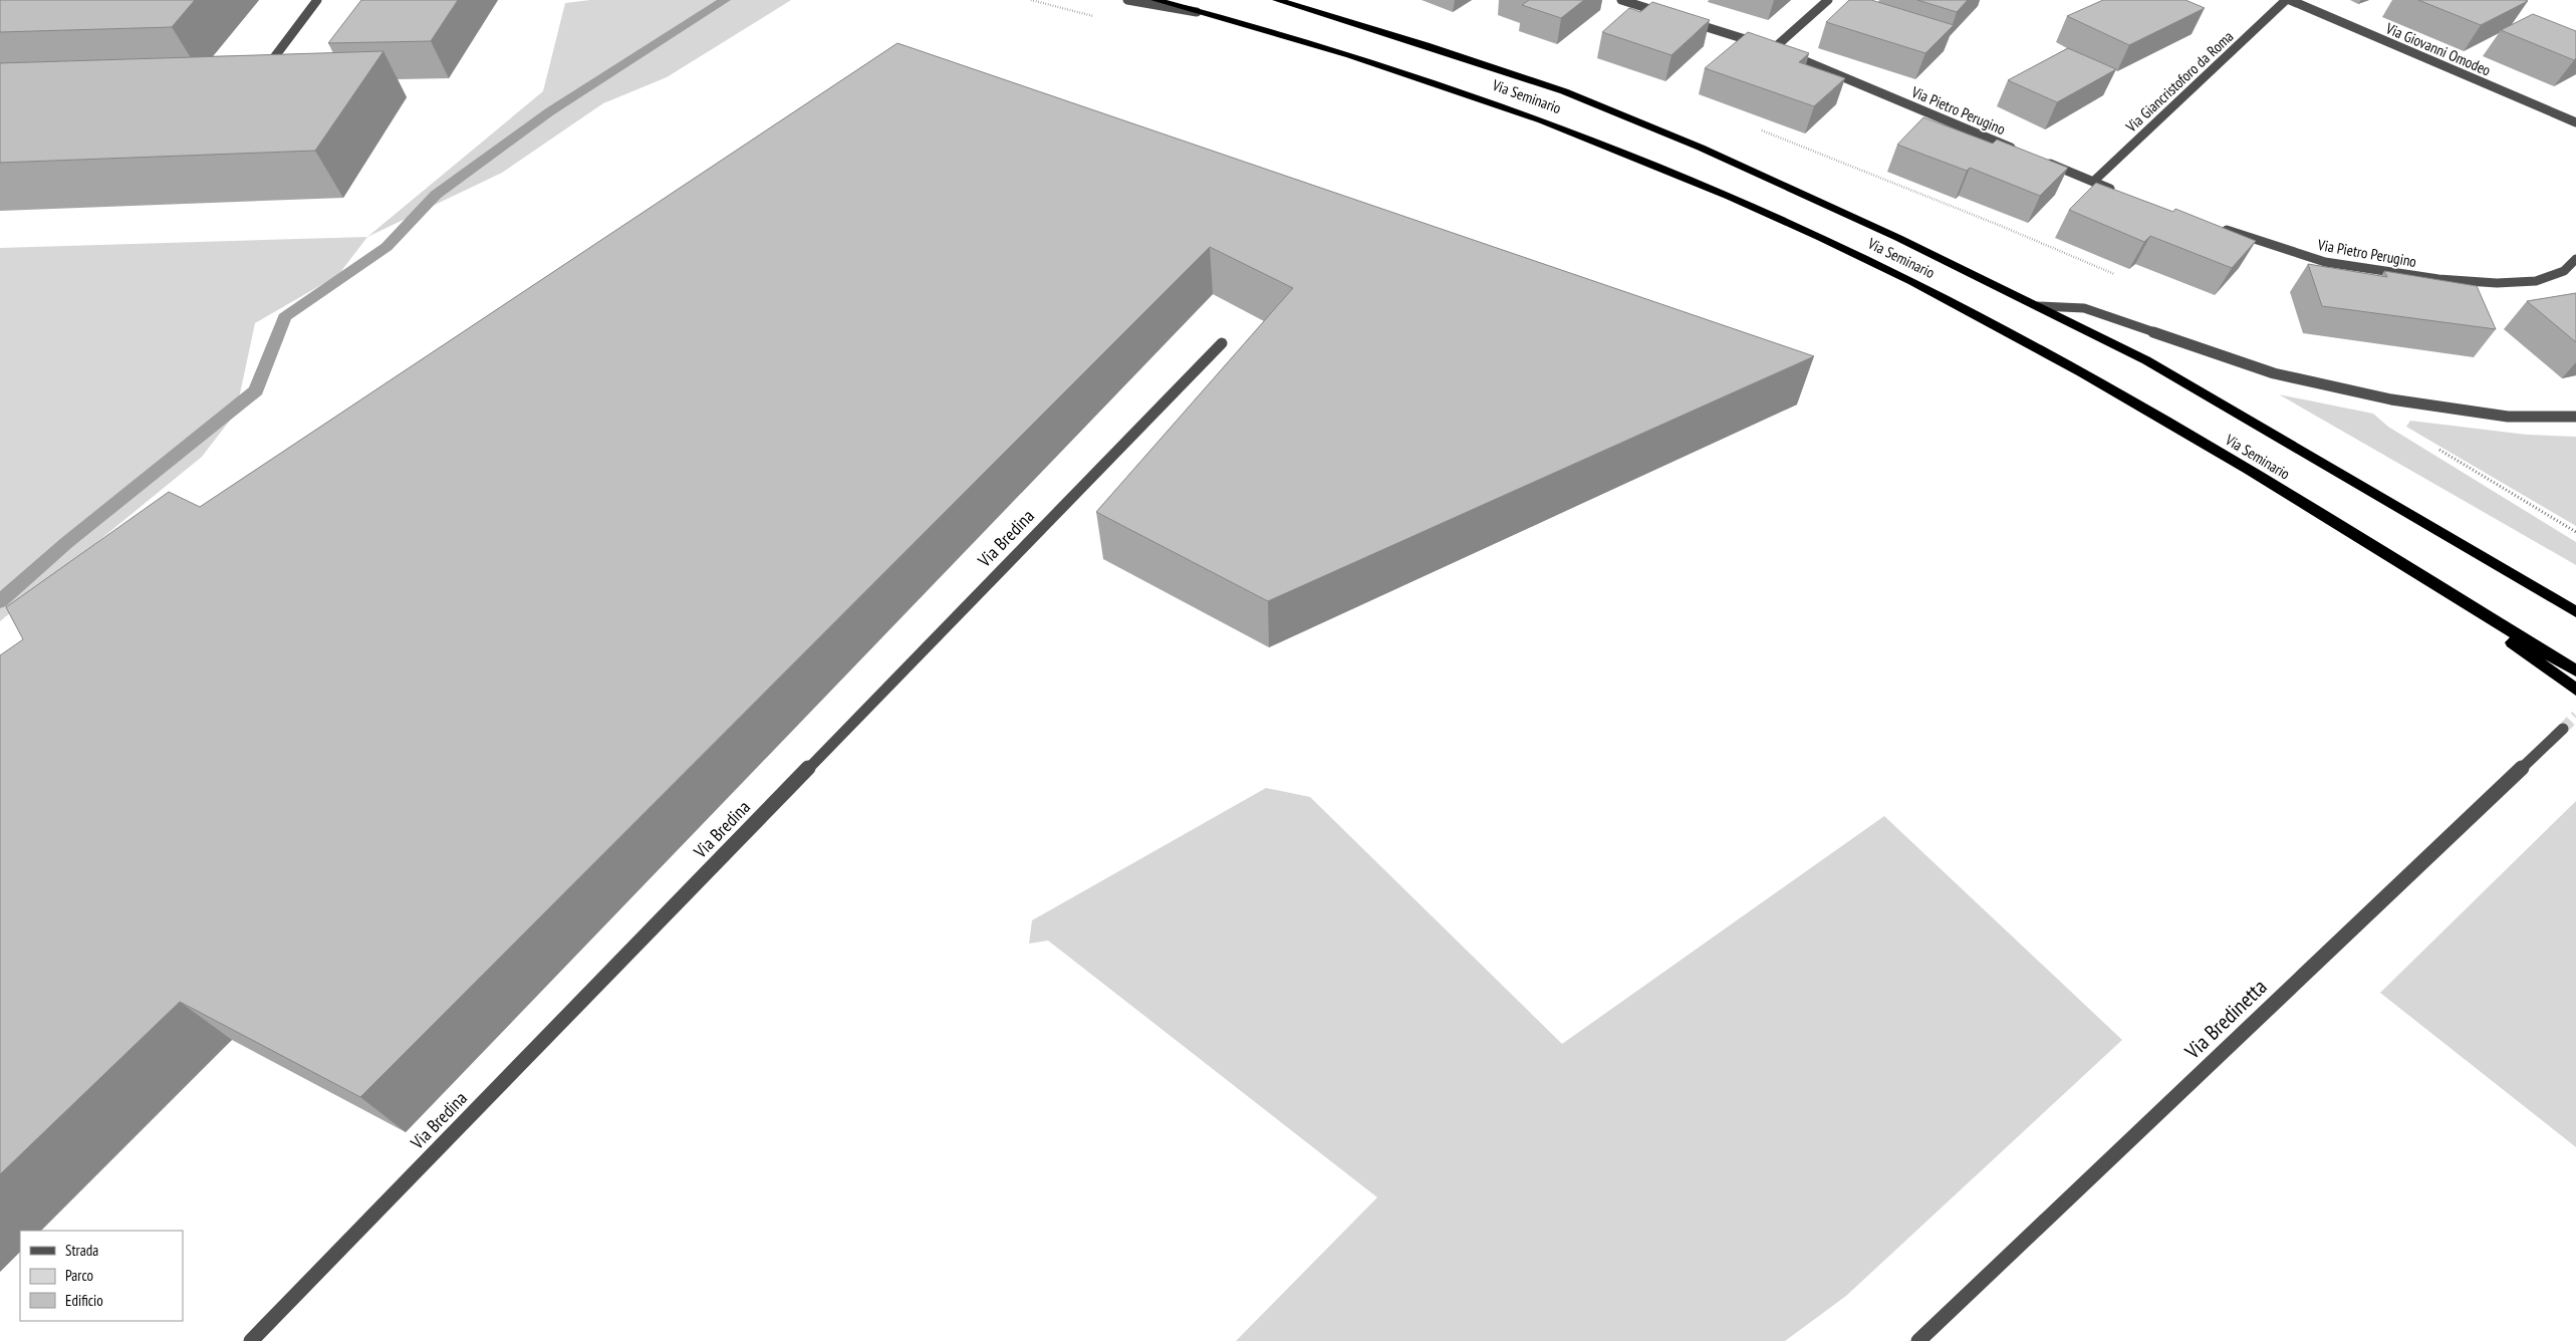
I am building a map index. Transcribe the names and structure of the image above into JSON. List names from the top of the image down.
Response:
{
  "streets": {
    "highway": ["Via Seminario"],
    "street": [
      "Via Giovanni Omodeo",
      "Via Giancristoforo da Roma",
      "Via Pietro Perugino",
      "Via Bredina",
      "Via Bredinetta"
    ]
  },
  "legend": ["Strada", "Parco", "Edificio"]
}
